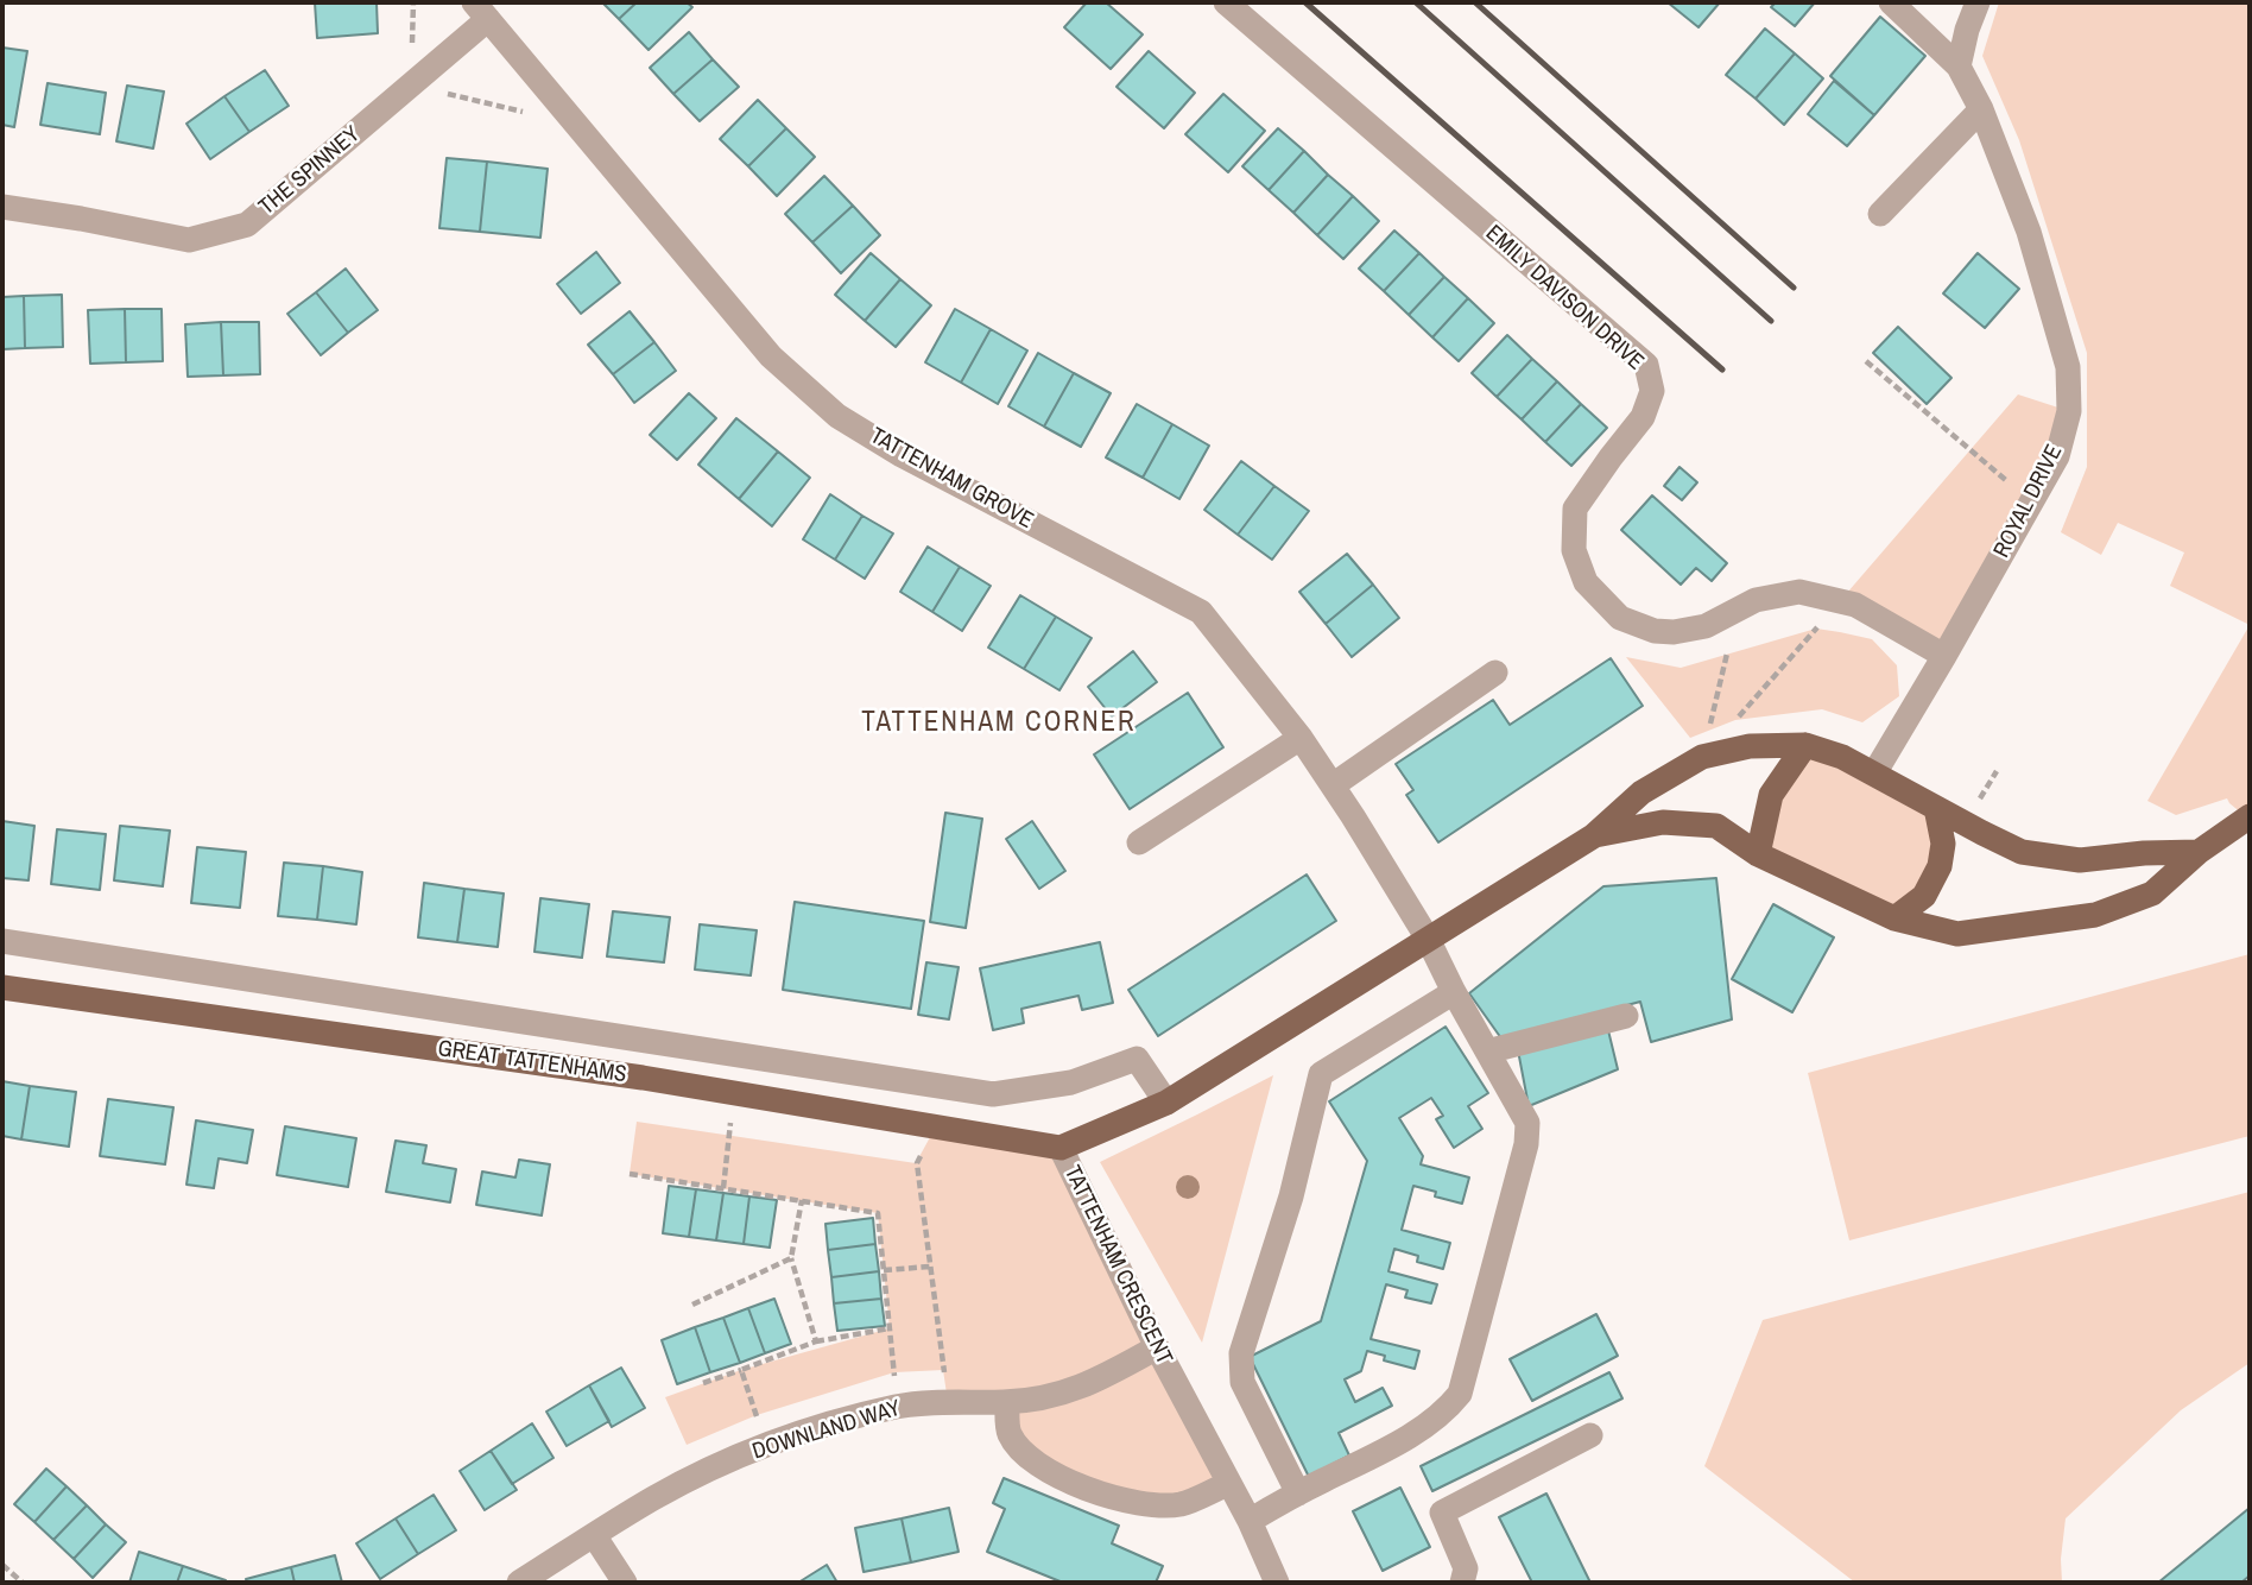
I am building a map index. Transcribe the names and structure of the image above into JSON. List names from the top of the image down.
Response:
{
  "streets": {
    "main road": ["GREAT TATTENHAMS", "TATTENHAM CRESCENT"],
    "street": [
      "THE SPINNEY",
      "EMILY DAVISON DRIVE",
      "TATTENHAM GROVE",
      "ROYAL DRIVE",
      "DOWNLAND WAY"
    ]
  },
  "crossings": [
    ["THE SPINNEY", "TATTENHAM GROVE"],
    ["EMILY DAVISON DRIVE", "ROYAL DRIVE"],
    ["TATTENHAM GROVE", "TATTENHAM CRESCENT"],
    ["ROYAL DRIVE", "TATTENHAM CRESCENT"],
    ["GREAT TATTENHAMS", "TATTENHAM CRESCENT"],
    ["TATTENHAM CRESCENT", "DOWNLAND WAY"]
  ],
  "districts": ["TATTENHAM CORNER"]
}
